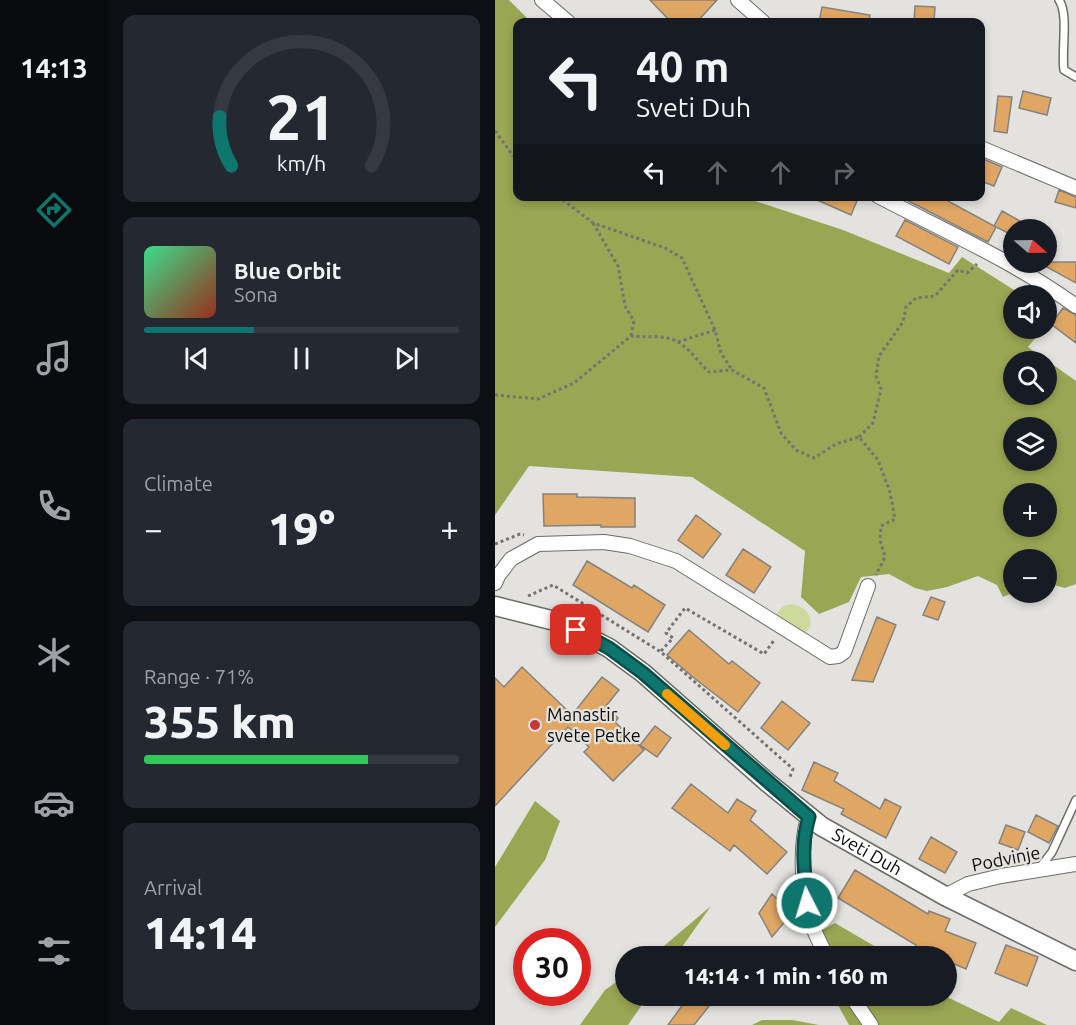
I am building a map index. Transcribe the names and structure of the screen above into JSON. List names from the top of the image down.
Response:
{
  "streets": {
    "main road": ["Sveti Duh"],
    "street": ["Podvinje"]
  },
  "crossings": [
    ["Sveti Duh", "Podvinje"]
  ],
  "places": ["Manastir svete Petke"],
  "north": "right",
  "page": {
    "tabs": "14:13",
    "turn": ["40 m", "Sveti Duh"],
    "map_buttons": ["+", "−"],
    "song": ["Blue Orbit", "Sona"],
    "tile": [
      "Climate",
      ["Range · 71%", "355 km"],
      ["Arrival", "14:14"]
    ],
    "heat": ["−", "19°", "+"],
    "limit": "30",
    "trip": "14:14 · 1 min · 160 m",
    "gauge": ["21", "km/h"]
  }
}
